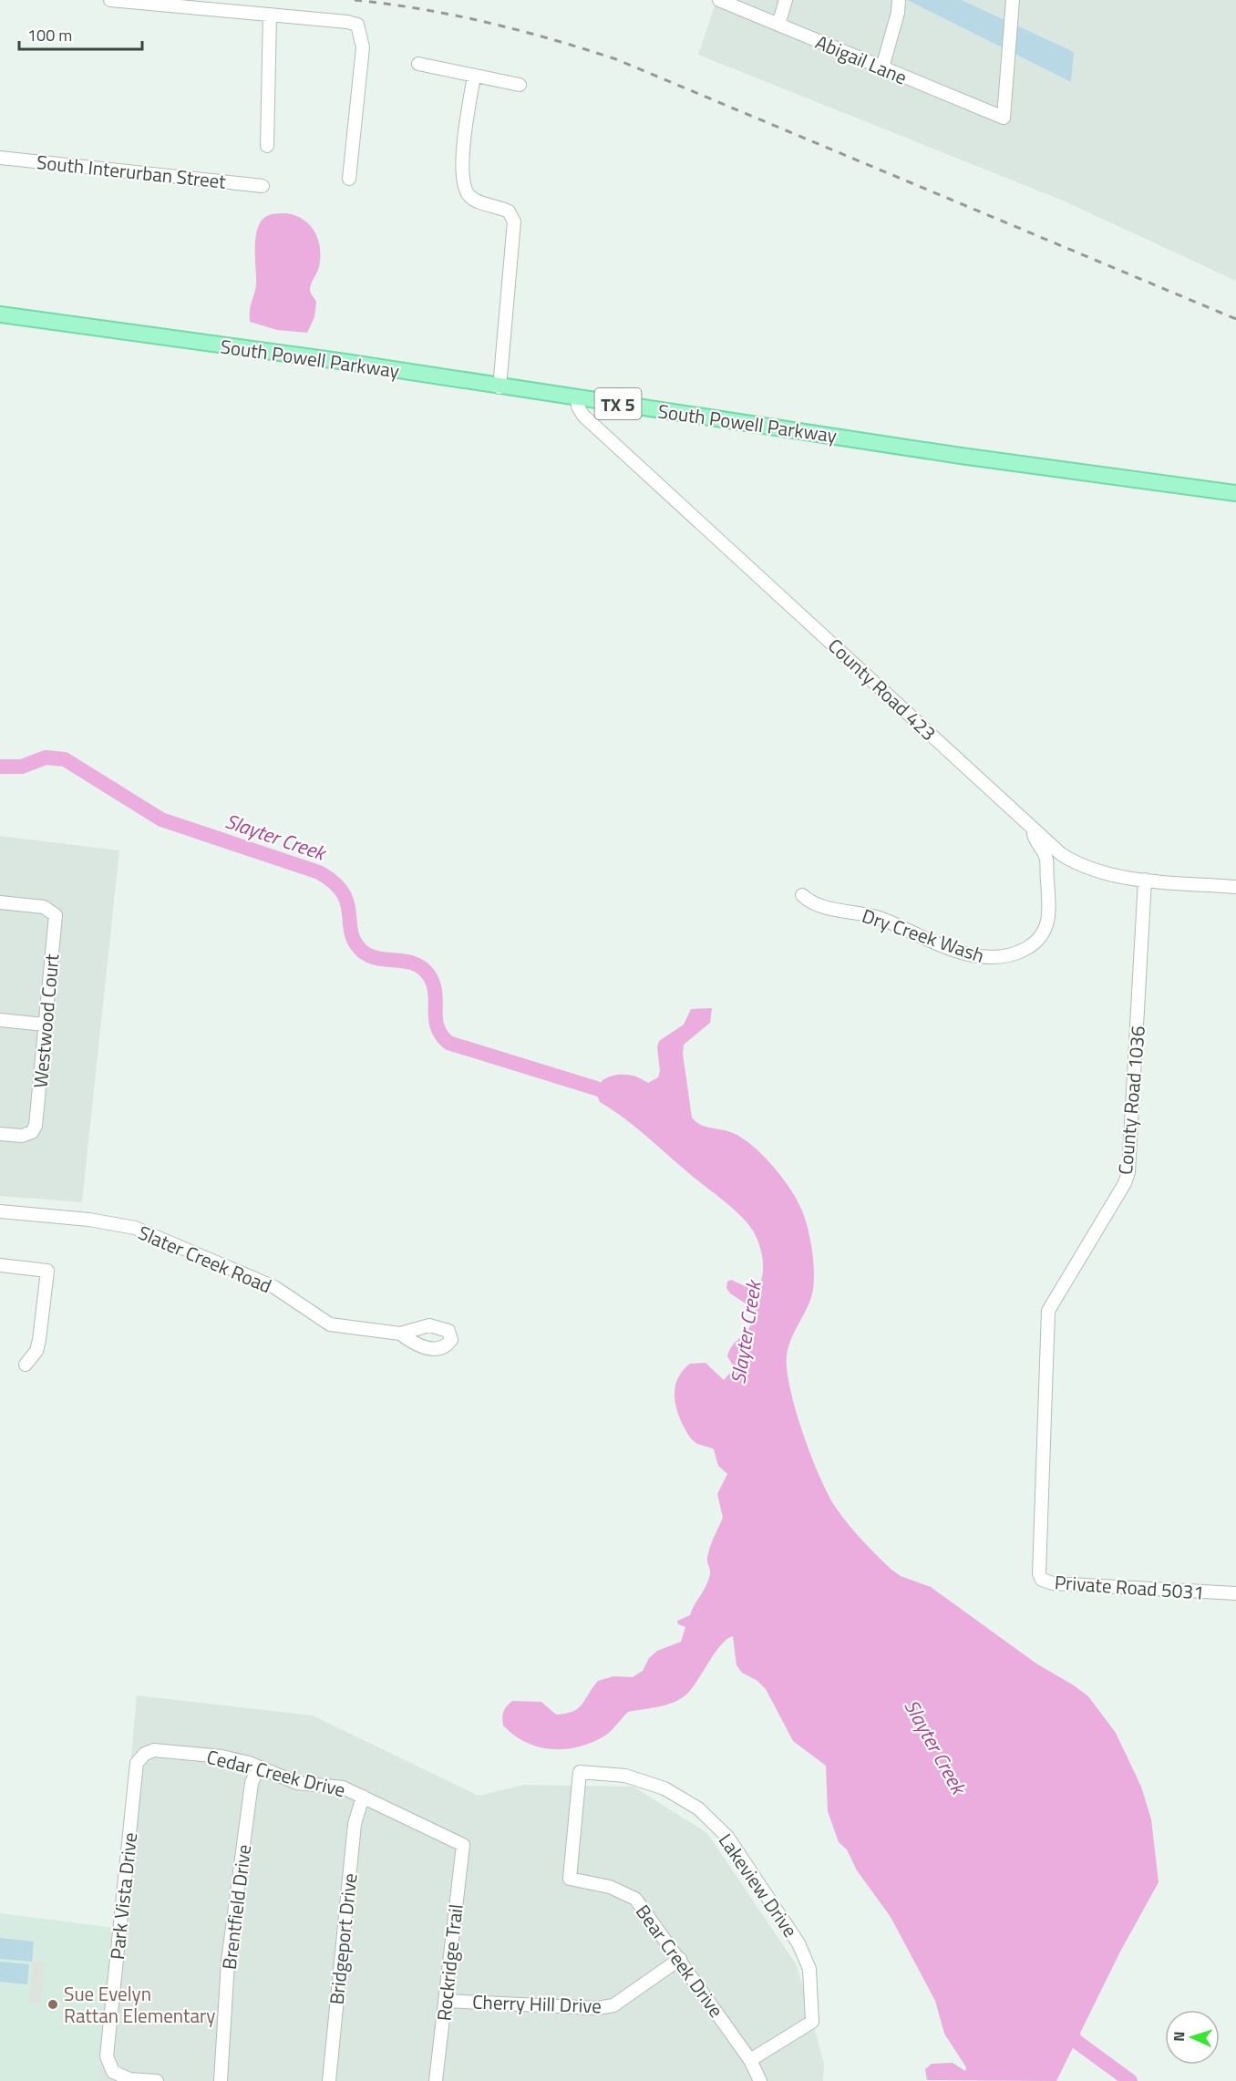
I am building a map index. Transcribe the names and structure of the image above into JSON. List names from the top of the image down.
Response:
{
  "streets": {
    "main road": ["South Powell Parkway", "TX 5"],
    "street": [
      "Abigail Lane",
      "South Interurban Street",
      "County Road 423",
      "Dry Creek Wash",
      "Westwood Court",
      "County Road 1036",
      "Slater Creek Road",
      "Private Road 5031",
      "Cedar Creek Drive",
      "Lakeview Drive",
      "Park Vista Drive",
      "Brentfield Drive",
      "Bridgeport Drive",
      "Bear Creek Drive",
      "Rockridge Trail",
      "Cherry Hill Drive"
    ]
  },
  "crossings": [
    ["South Powell Parkway", "County Road 423"],
    ["County Road 423", "Dry Creek Wash"],
    ["County Road 423", "County Road 1036"],
    ["County Road 1036", "Private Road 5031"],
    ["Cedar Creek Drive", "Park Vista Drive"],
    ["Cedar Creek Drive", "Brentfield Drive"],
    ["Cedar Creek Drive", "Bridgeport Drive"],
    ["Cedar Creek Drive", "Rockridge Trail"],
    ["Lakeview Drive", "Bear Creek Drive"],
    ["Bear Creek Drive", "Cherry Hill Drive"],
    ["Rockridge Trail", "Cherry Hill Drive"]
  ],
  "water": ["Slayter Creek"],
  "places": ["Sue Evelyn Rattan Elementary"],
  "scale_bar": "100 m",
  "north": "left"
}
